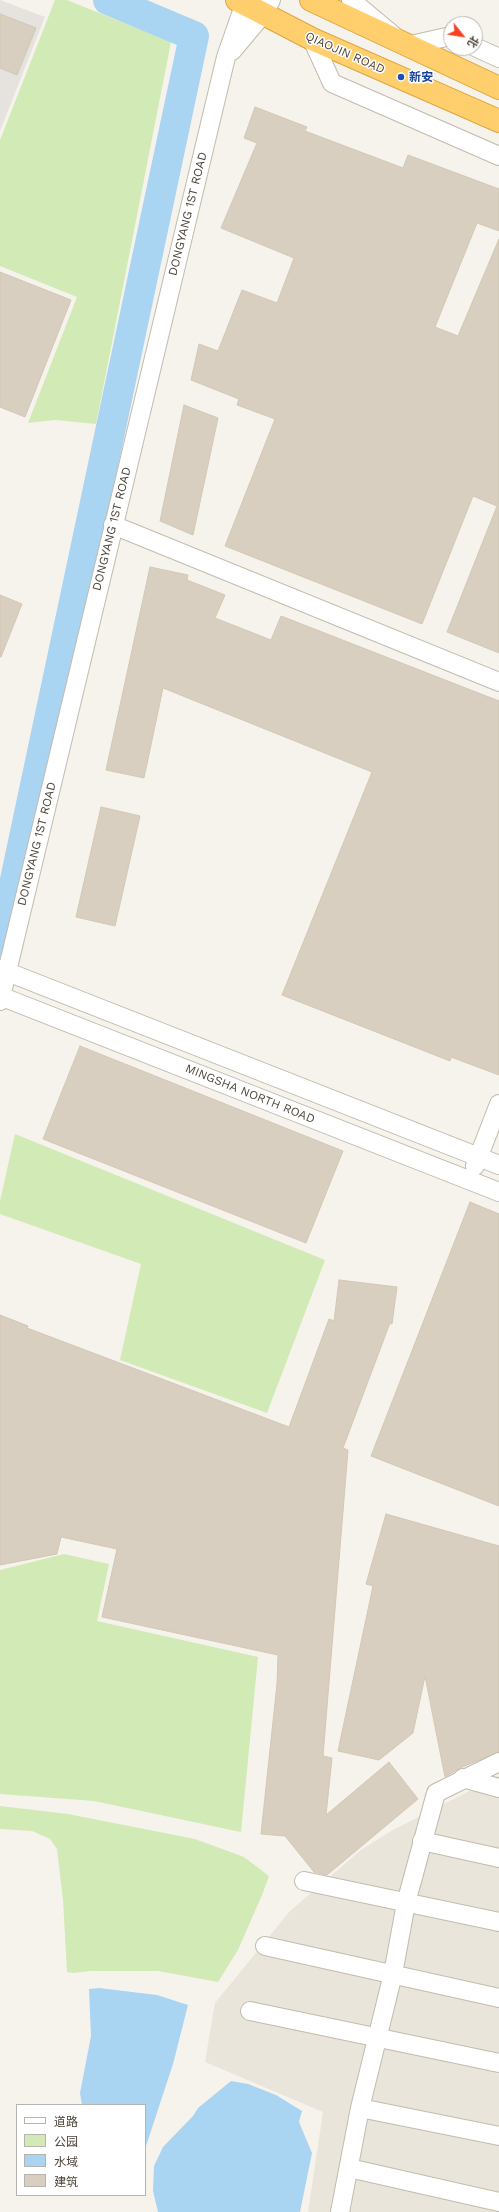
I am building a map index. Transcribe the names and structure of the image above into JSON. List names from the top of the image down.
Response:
{
  "streets": {
    "highway": ["QIAOJIN ROAD"],
    "street": ["DONGYANG 1ST ROAD", "MINGSHA NORTH ROAD"]
  },
  "crossings": [
    ["QIAOJIN ROAD", "DONGYANG 1ST ROAD"],
    ["DONGYANG 1ST ROAD", "MINGSHA NORTH ROAD"]
  ],
  "places": ["新安"],
  "legend": [
    "道路",
    "公园",
    "水域",
    "建筑"
  ],
  "north": "bottom right"
}
